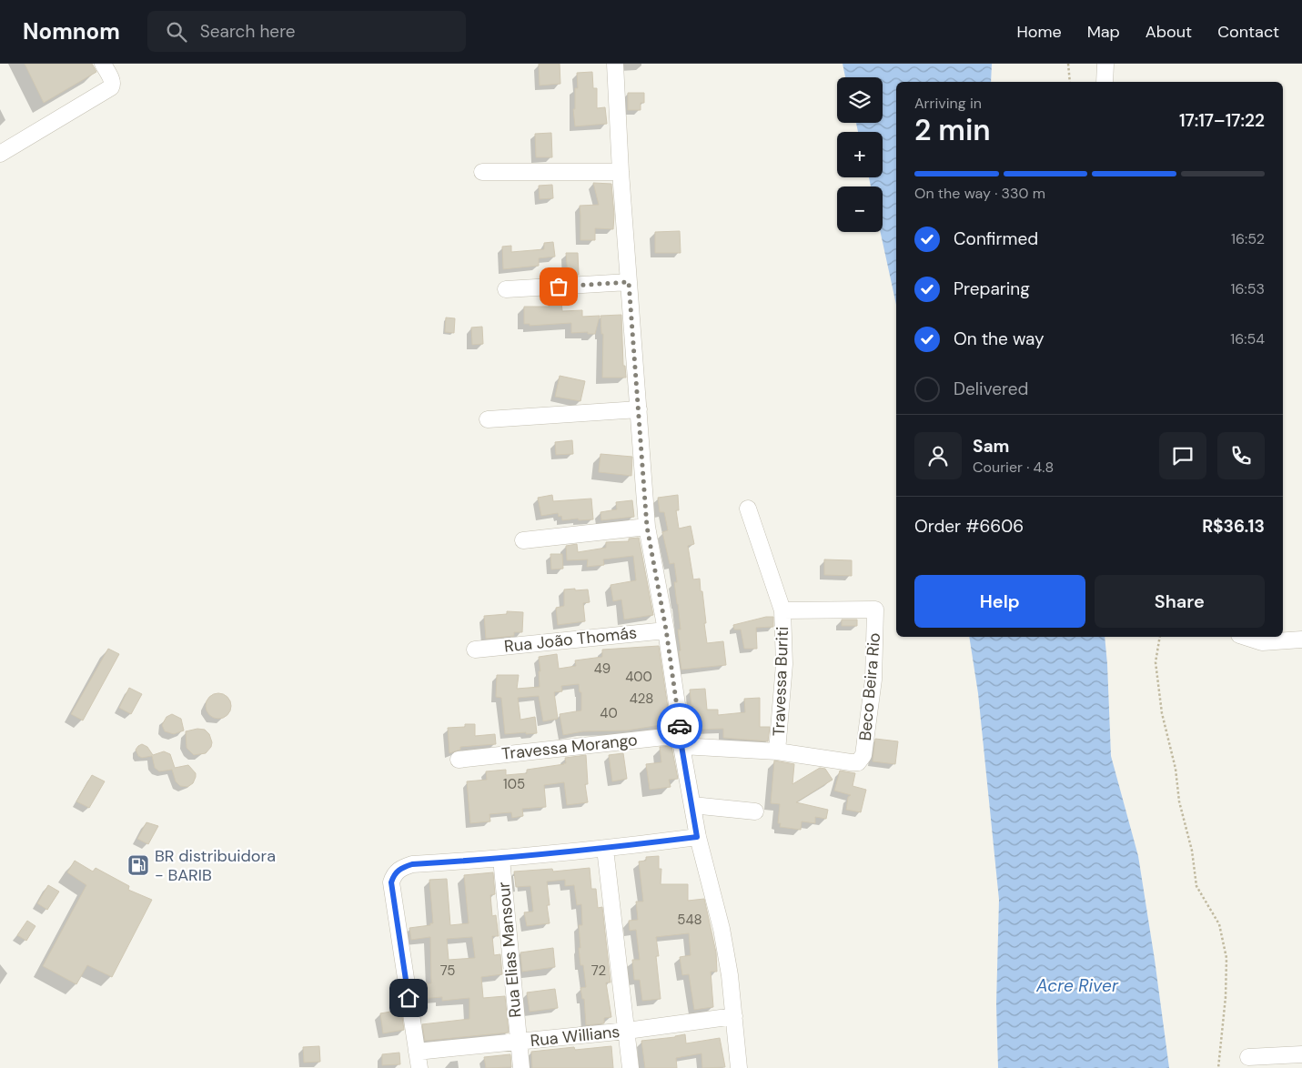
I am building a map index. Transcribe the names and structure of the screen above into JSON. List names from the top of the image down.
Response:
{
  "streets": {
    "street": [
      "Rua João Thomás",
      "Travessa Buriti",
      "Beco Beira Rio",
      "Travessa Morango",
      "Rua Elias Mansour",
      "Rua Willians"
    ]
  },
  "crossings": [
    ["Travessa Buriti", "Beco Beira Rio"],
    ["Travessa Buriti", "Travessa Morango"],
    ["Beco Beira Rio", "Travessa Morango"],
    ["Rua Elias Mansour", "Rua Willians"]
  ],
  "water": ["Acre River"],
  "places": {
    "fuel station": ["BR distribuidora - BARIB"]
  },
  "house_numbers": [
    "49",
    "400",
    "428",
    "40",
    "105",
    "548",
    "75",
    "72"
  ],
  "page": {
    "header": "Nomnom",
    "search": "Search here",
    "nav": [
      "Home",
      "Map",
      "About",
      "Contact"
    ],
    "map_buttons": ["+", "−"],
    "heading": ["2 min", "Arriving in", "17:17–17:22"],
    "panel": [
      "Sam",
      "Courier · 4.8",
      "Order #6606",
      "R$36.13"
    ],
    "bar": "On the way · 330 m",
    "list": [
      ["Confirmed", "16:52"],
      ["Preparing", "16:53"],
      ["On the way", "16:54"],
      "Delivered"
    ],
    "buttons": ["Help", "Share"]
  }
}
